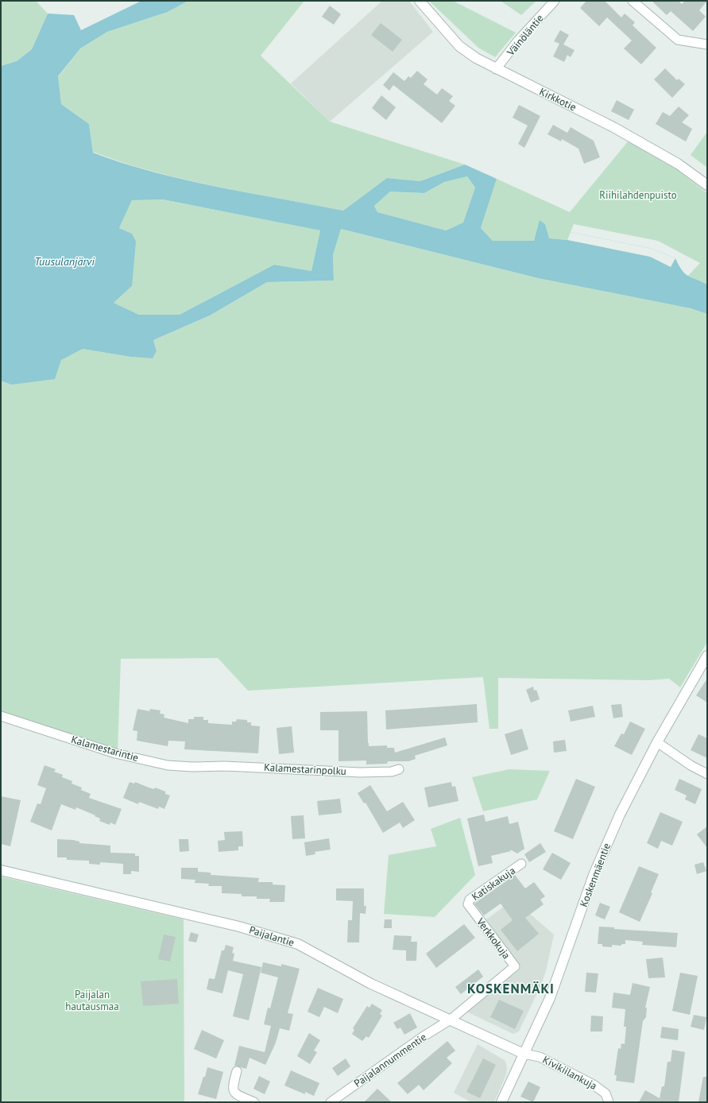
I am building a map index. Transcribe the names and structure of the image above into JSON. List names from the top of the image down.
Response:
{
  "streets": {
    "street": [
      "Väinöläntie",
      "Kirkkotie",
      "Kalamestarintie",
      "Kalamestarinpolku",
      "Koskenmäentie",
      "Katiskakuja",
      "Paijalantie",
      "Verkkokuja",
      "Paijalannummentie",
      "Kivikiilankuja"
    ]
  },
  "crossings": [
    ["Väinöläntie", "Kirkkotie"],
    ["Kalamestarintie", "Kalamestarinpolku"],
    ["Koskenmäentie", "Paijalantie"],
    ["Koskenmäentie", "Kivikiilankuja"],
    ["Katiskakuja", "Verkkokuja"],
    ["Paijalantie", "Verkkokuja"],
    ["Paijalantie", "Paijalannummentie"],
    ["Paijalantie", "Kivikiilankuja"],
    ["Verkkokuja", "Paijalannummentie"]
  ],
  "districts": ["KOSKENMÄKI"],
  "water": ["Tuusulanjärvi"],
  "parks": ["Riihilahdenpuisto", "Paijalan hautausmaa"]
}
